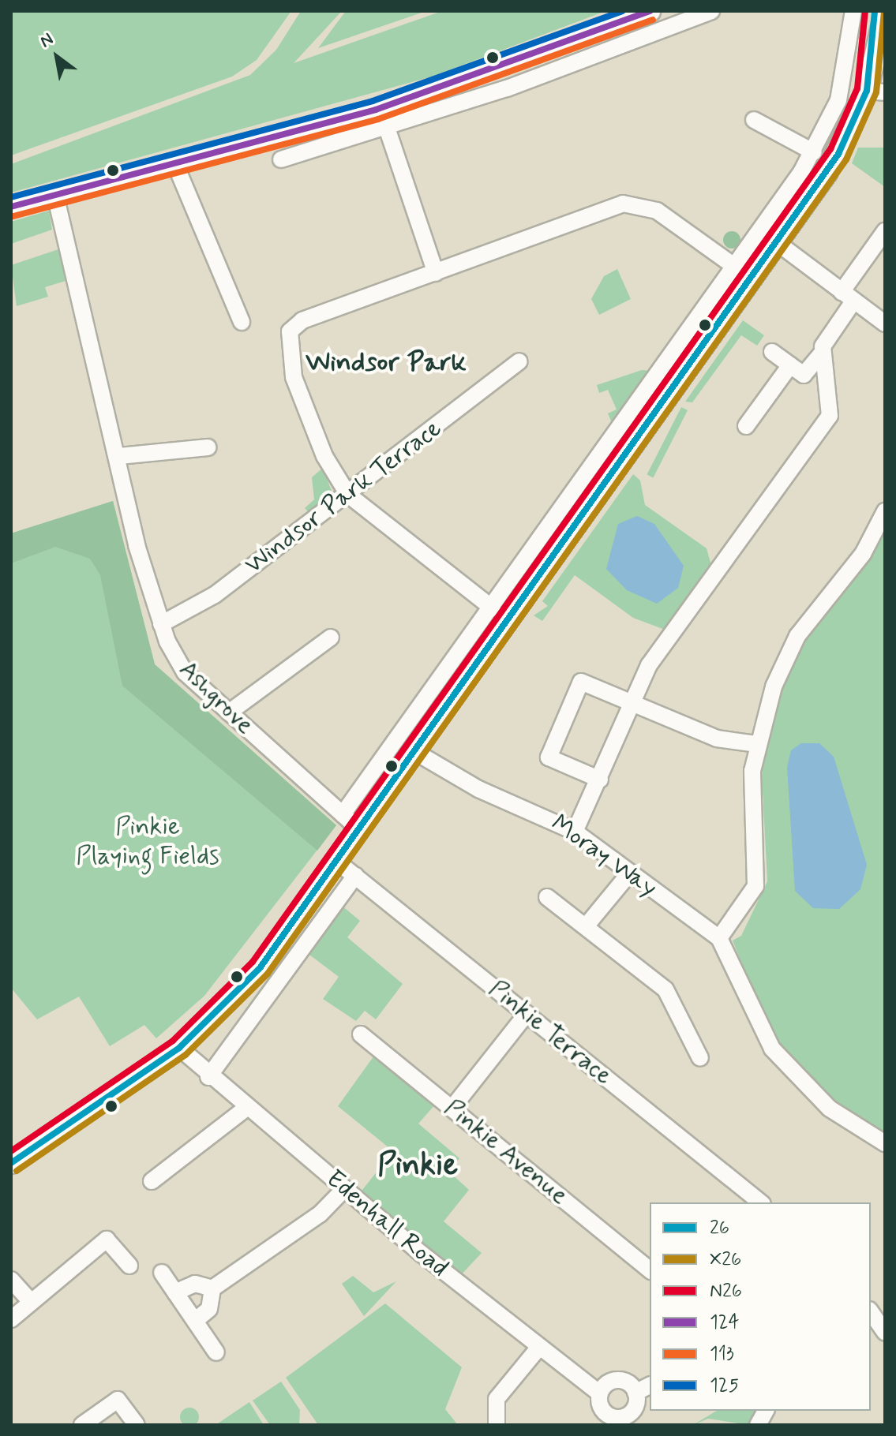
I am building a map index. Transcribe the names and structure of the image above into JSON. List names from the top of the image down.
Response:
{
  "streets": {
    "street": [
      "Windsor Park Terrace",
      "Ashgrove",
      "Moray Way",
      "Pinkie Terrace",
      "Pinkie Avenue",
      "Edenhall Road"
    ]
  },
  "crossings": [
    ["Windsor Park Terrace", "Ashgrove"]
  ],
  "districts": ["Windsor Park", "Pinkie"],
  "parks": ["Pinkie Playing Fields"],
  "lines": [
    "transit line 26",
    "transit line N26",
    "transit line 124",
    "transit line 125",
    "transit line X26",
    "transit line 113"
  ],
  "legend": [
    "26",
    "X26",
    "N26",
    "124",
    "113",
    "125"
  ],
  "north": "top left"
}
